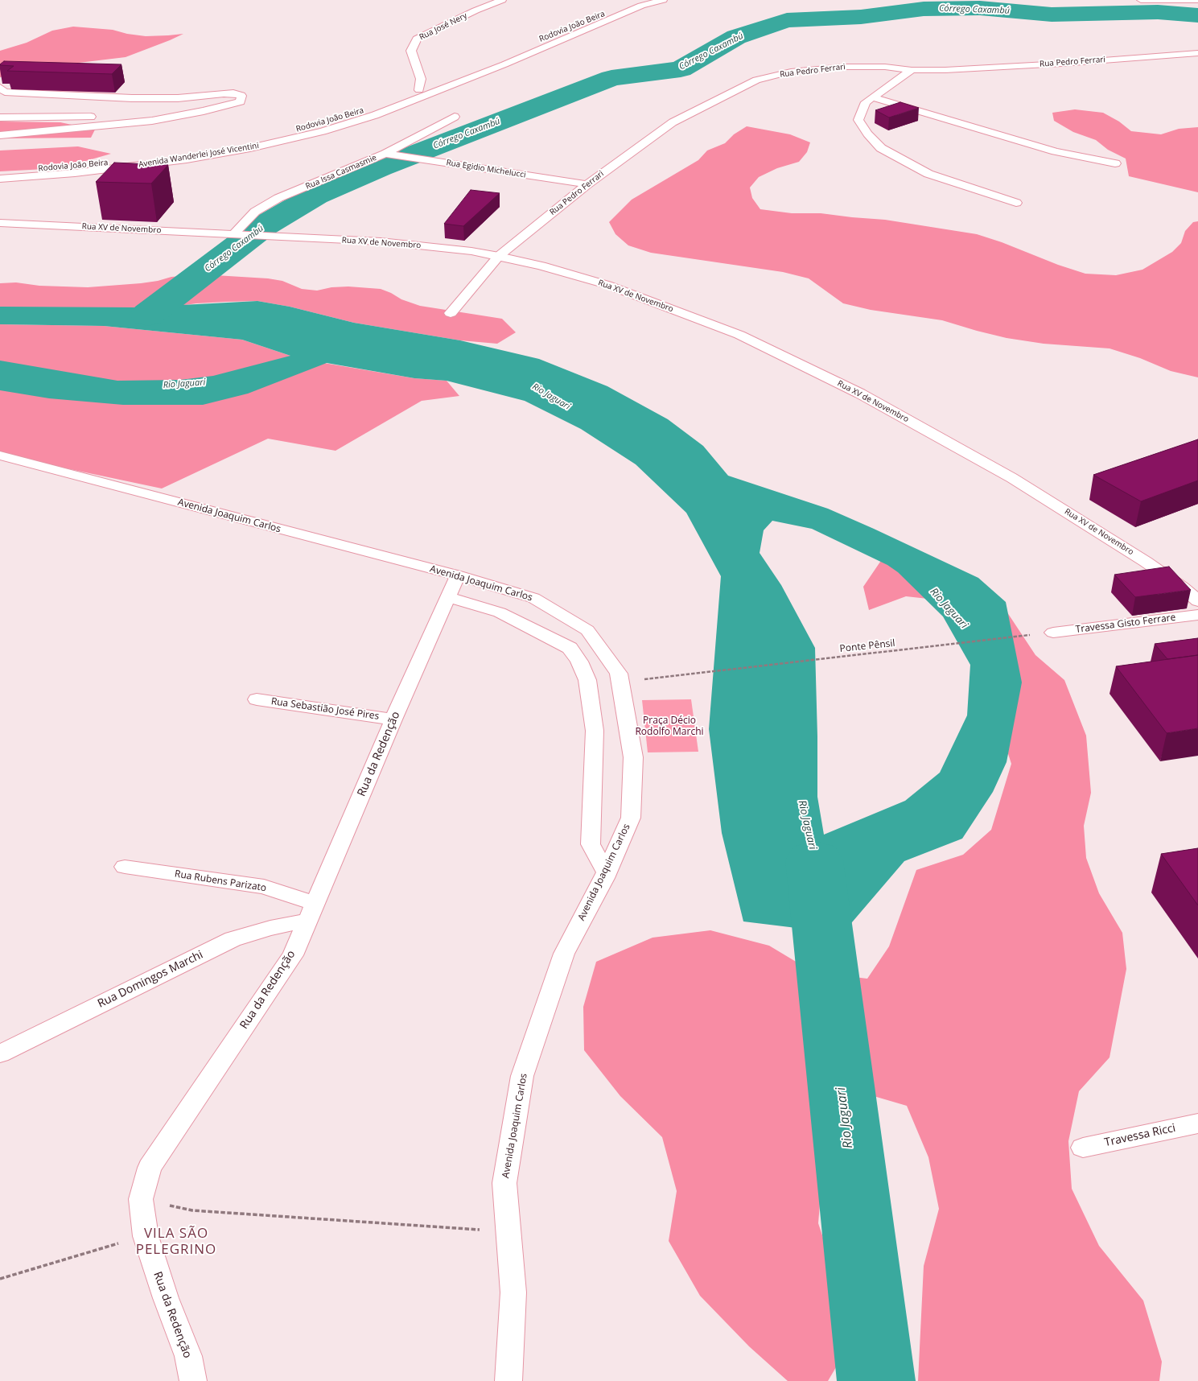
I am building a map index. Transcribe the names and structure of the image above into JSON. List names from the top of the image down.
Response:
{
  "streets": {
    "street": [
      "Rua José Nery",
      "Rodovia João Beira",
      "Rua Pedro Ferrari",
      "Avenida Wanderlei José Vicentini",
      "Rua Egidio Michelucci",
      "Rua Issa Casmasmie",
      "Rua XV de Novembro",
      "Avenida Joaquim Carlos",
      "Travessa Gisto Ferrare",
      "Rua Sebastião José Pires",
      "Rua da Redenção",
      "Rua Rubens Parizato",
      "Rua Domingos Marchi",
      "Travessa Ricci"
    ],
    "path": ["Ponte Pênsil"]
  },
  "crossings": [
    ["Rua José Nery", "Rodovia João Beira"],
    ["Rodovia João Beira", "Avenida Wanderlei José Vicentini"],
    ["Rua Pedro Ferrari", "Rua Egidio Michelucci"],
    ["Rua Pedro Ferrari", "Rua XV de Novembro"],
    ["Rua Egidio Michelucci", "Rua Issa Casmasmie"],
    ["Rua Issa Casmasmie", "Rua XV de Novembro"],
    ["Avenida Joaquim Carlos", "Ponte Pênsil"],
    ["Avenida Joaquim Carlos", "Rua da Redenção"],
    ["Travessa Gisto Ferrare", "Ponte Pênsil"],
    ["Rua Sebastião José Pires", "Rua da Redenção"],
    ["Rua da Redenção", "Rua Rubens Parizato"],
    ["Rua da Redenção", "Rua Domingos Marchi"],
    ["Rua Rubens Parizato", "Rua Domingos Marchi"]
  ],
  "districts": ["VILA SÃO PELEGRINO"],
  "water": ["Córrego Caxambú", "Rio Jaguari"],
  "parks": ["Praça Décio Rodolfo Marchi"]
}
